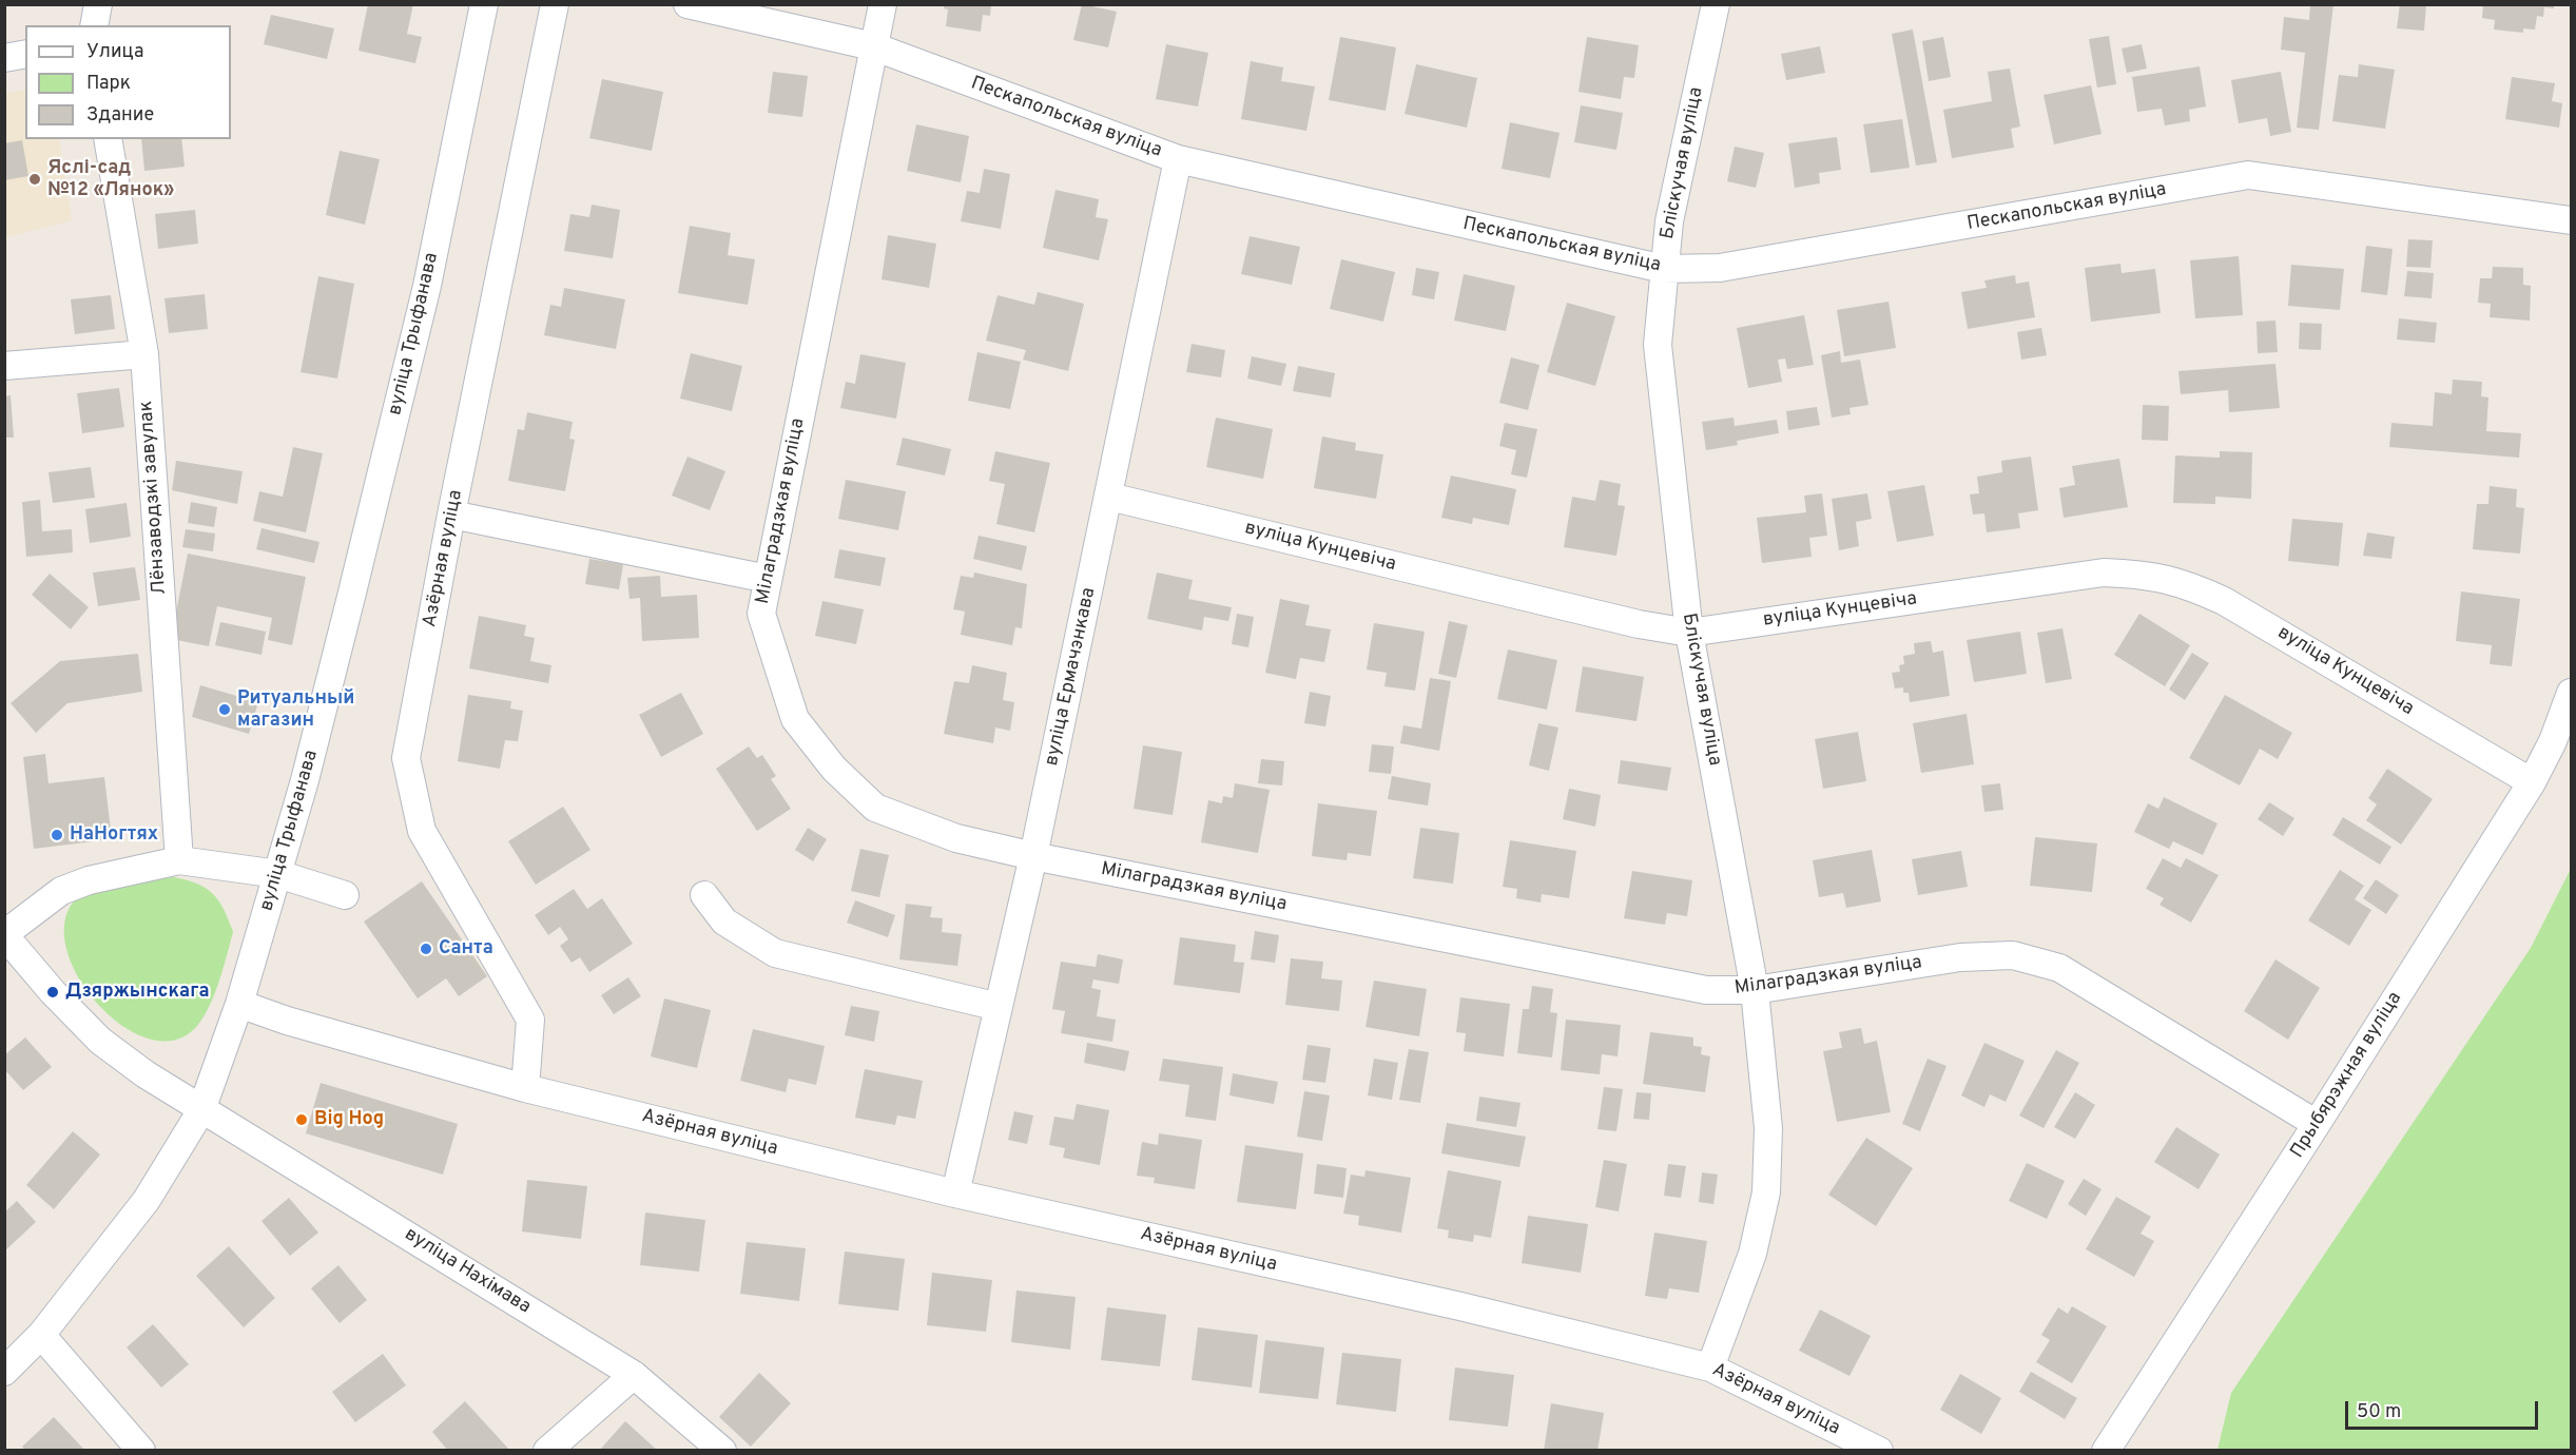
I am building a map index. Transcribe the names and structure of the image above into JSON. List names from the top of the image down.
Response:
{
  "streets": {
    "street": [
      "Пескапольская вуліца",
      "Бліскучая вуліца",
      "вуліца Трыфанава",
      "Лёнзаводзкі завулак",
      "Мілаградзкая вуліца",
      "вуліца Кунцевіча",
      "Азёрная вуліца",
      "вуліца Ермачэнкава",
      "Прыбярэжная вуліца",
      "вуліца Нахімава"
    ]
  },
  "crossings": [
    ["Пескапольская вуліца", "Бліскучая вуліца"],
    ["Пескапольская вуліца", "Мілаградзкая вуліца"],
    ["Пескапольская вуліца", "вуліца Ермачэнкава"],
    ["Бліскучая вуліца", "Мілаградзкая вуліца"],
    ["Бліскучая вуліца", "вуліца Кунцевіча"],
    ["Бліскучая вуліца", "Азёрная вуліца"],
    ["вуліца Трыфанава", "Азёрная вуліца"],
    ["вуліца Трыфанава", "вуліца Нахімава"],
    ["Мілаградзкая вуліца", "вуліца Ермачэнкава"],
    ["Мілаградзкая вуліца", "Прыбярэжная вуліца"],
    ["вуліца Кунцевіча", "вуліца Ермачэнкава"],
    ["вуліца Кунцевіча", "Прыбярэжная вуліца"],
    ["Азёрная вуліца", "вуліца Ермачэнкава"]
  ],
  "places": [
    "Яслі-сад №12 «Лянок»",
    "Ритуальный магазин",
    "НаНогтях",
    "Санта",
    "Дзяржынскага",
    "Big Hog"
  ],
  "legend": ["Улица", "Парк", "Здание"],
  "scale_bar": "50 m"
}
